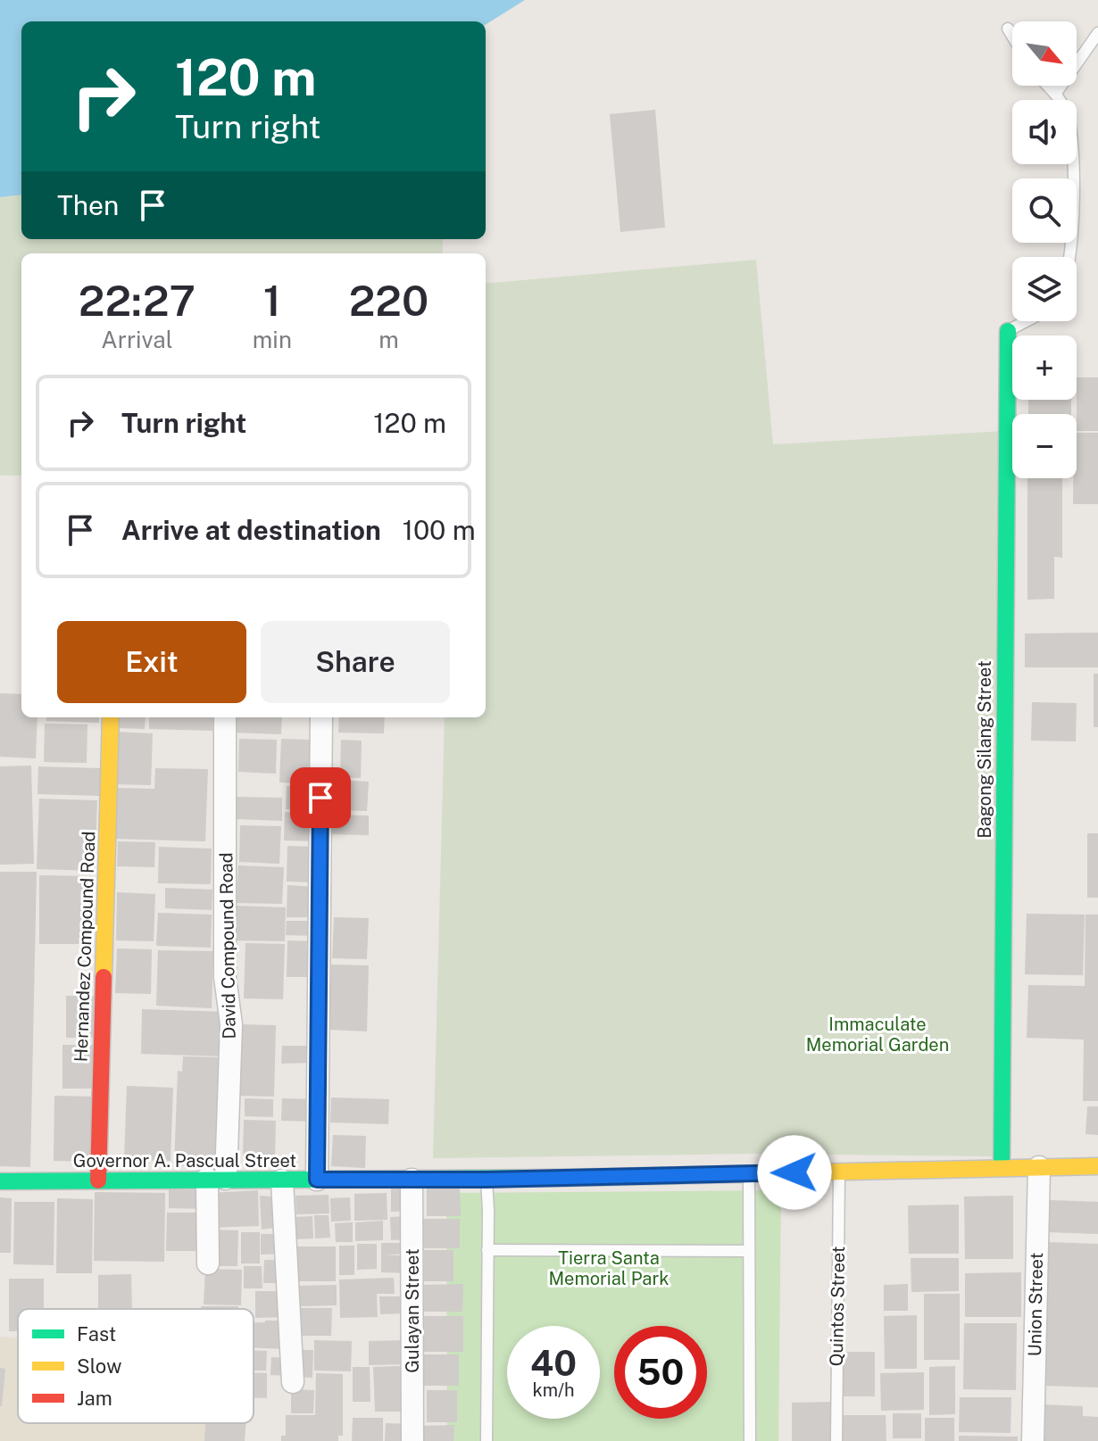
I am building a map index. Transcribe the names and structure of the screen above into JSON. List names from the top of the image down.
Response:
{
  "streets": {
    "street": [
      "Bagong Silang Street",
      "David Compound Road",
      "Hernandez Compound Road",
      "Governor A. Pascual Street",
      "Union Street",
      "Gulayan Street"
    ],
    "lane": ["Quintos Street"]
  },
  "crossings": [
    ["Bagong Silang Street", "Governor A. Pascual Street"],
    ["David Compound Road", "Governor A. Pascual Street"],
    ["Hernandez Compound Road", "Governor A. Pascual Street"],
    ["Governor A. Pascual Street", "Union Street"],
    ["Governor A. Pascual Street", "Quintos Street"],
    ["Governor A. Pascual Street", "Gulayan Street"]
  ],
  "parks": ["Immaculate Memorial Garden", "Tierra Santa Memorial Park"],
  "legend": ["Fast", "Slow", "Jam"],
  "north": "bottom right",
  "page": {
    "map_buttons": ["+", "−"],
    "turn": ["120 m", "Turn right"],
    "then": "Then",
    "eta": [
      "22:27",
      "Arrival",
      "1",
      "min",
      "220",
      "m"
    ],
    "list": [
      {
        "name": "Turn right",
        "value": "120 m"
      },
      {
        "name": "Arrive at destination",
        "value": "100 m"
      }
    ],
    "buttons": ["Exit", "Share"],
    "speed": "40 km/h",
    "limit": "50"
  }
}
